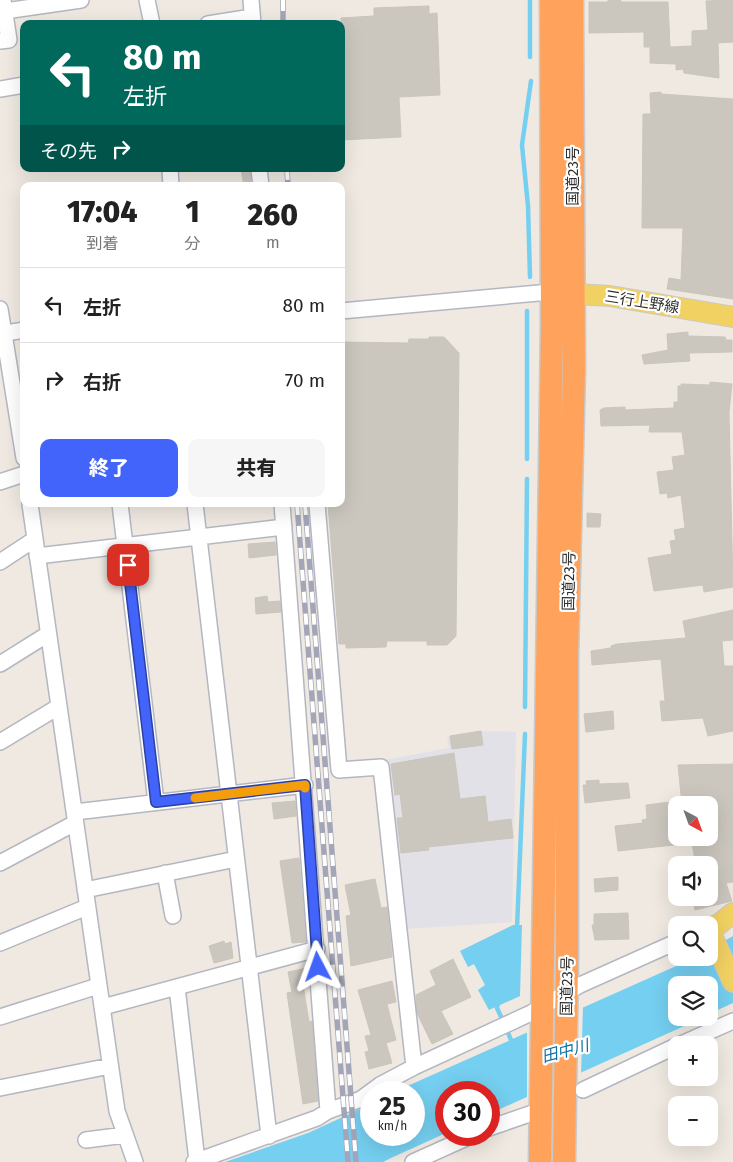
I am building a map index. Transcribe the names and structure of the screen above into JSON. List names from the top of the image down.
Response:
{
  "streets": {
    "highway": ["国道23号"],
    "main road": ["三行上野線"]
  },
  "crossings": [
    ["国道23号", "三行上野線"]
  ],
  "water": ["田中川"],
  "north": "bottom right",
  "page": {
    "turn": ["80 m", "左折"],
    "then": "その先",
    "eta": [
      "17:04",
      "到着",
      "1",
      "分",
      "260",
      "m"
    ],
    "list": [
      {
        "name": "左折",
        "value": "80 m"
      },
      {
        "name": "右折",
        "value": "70 m"
      }
    ],
    "buttons": ["終了", "共有"],
    "map_buttons": ["+", "−"],
    "speed": "25 km/h",
    "limit": "30"
  }
}
